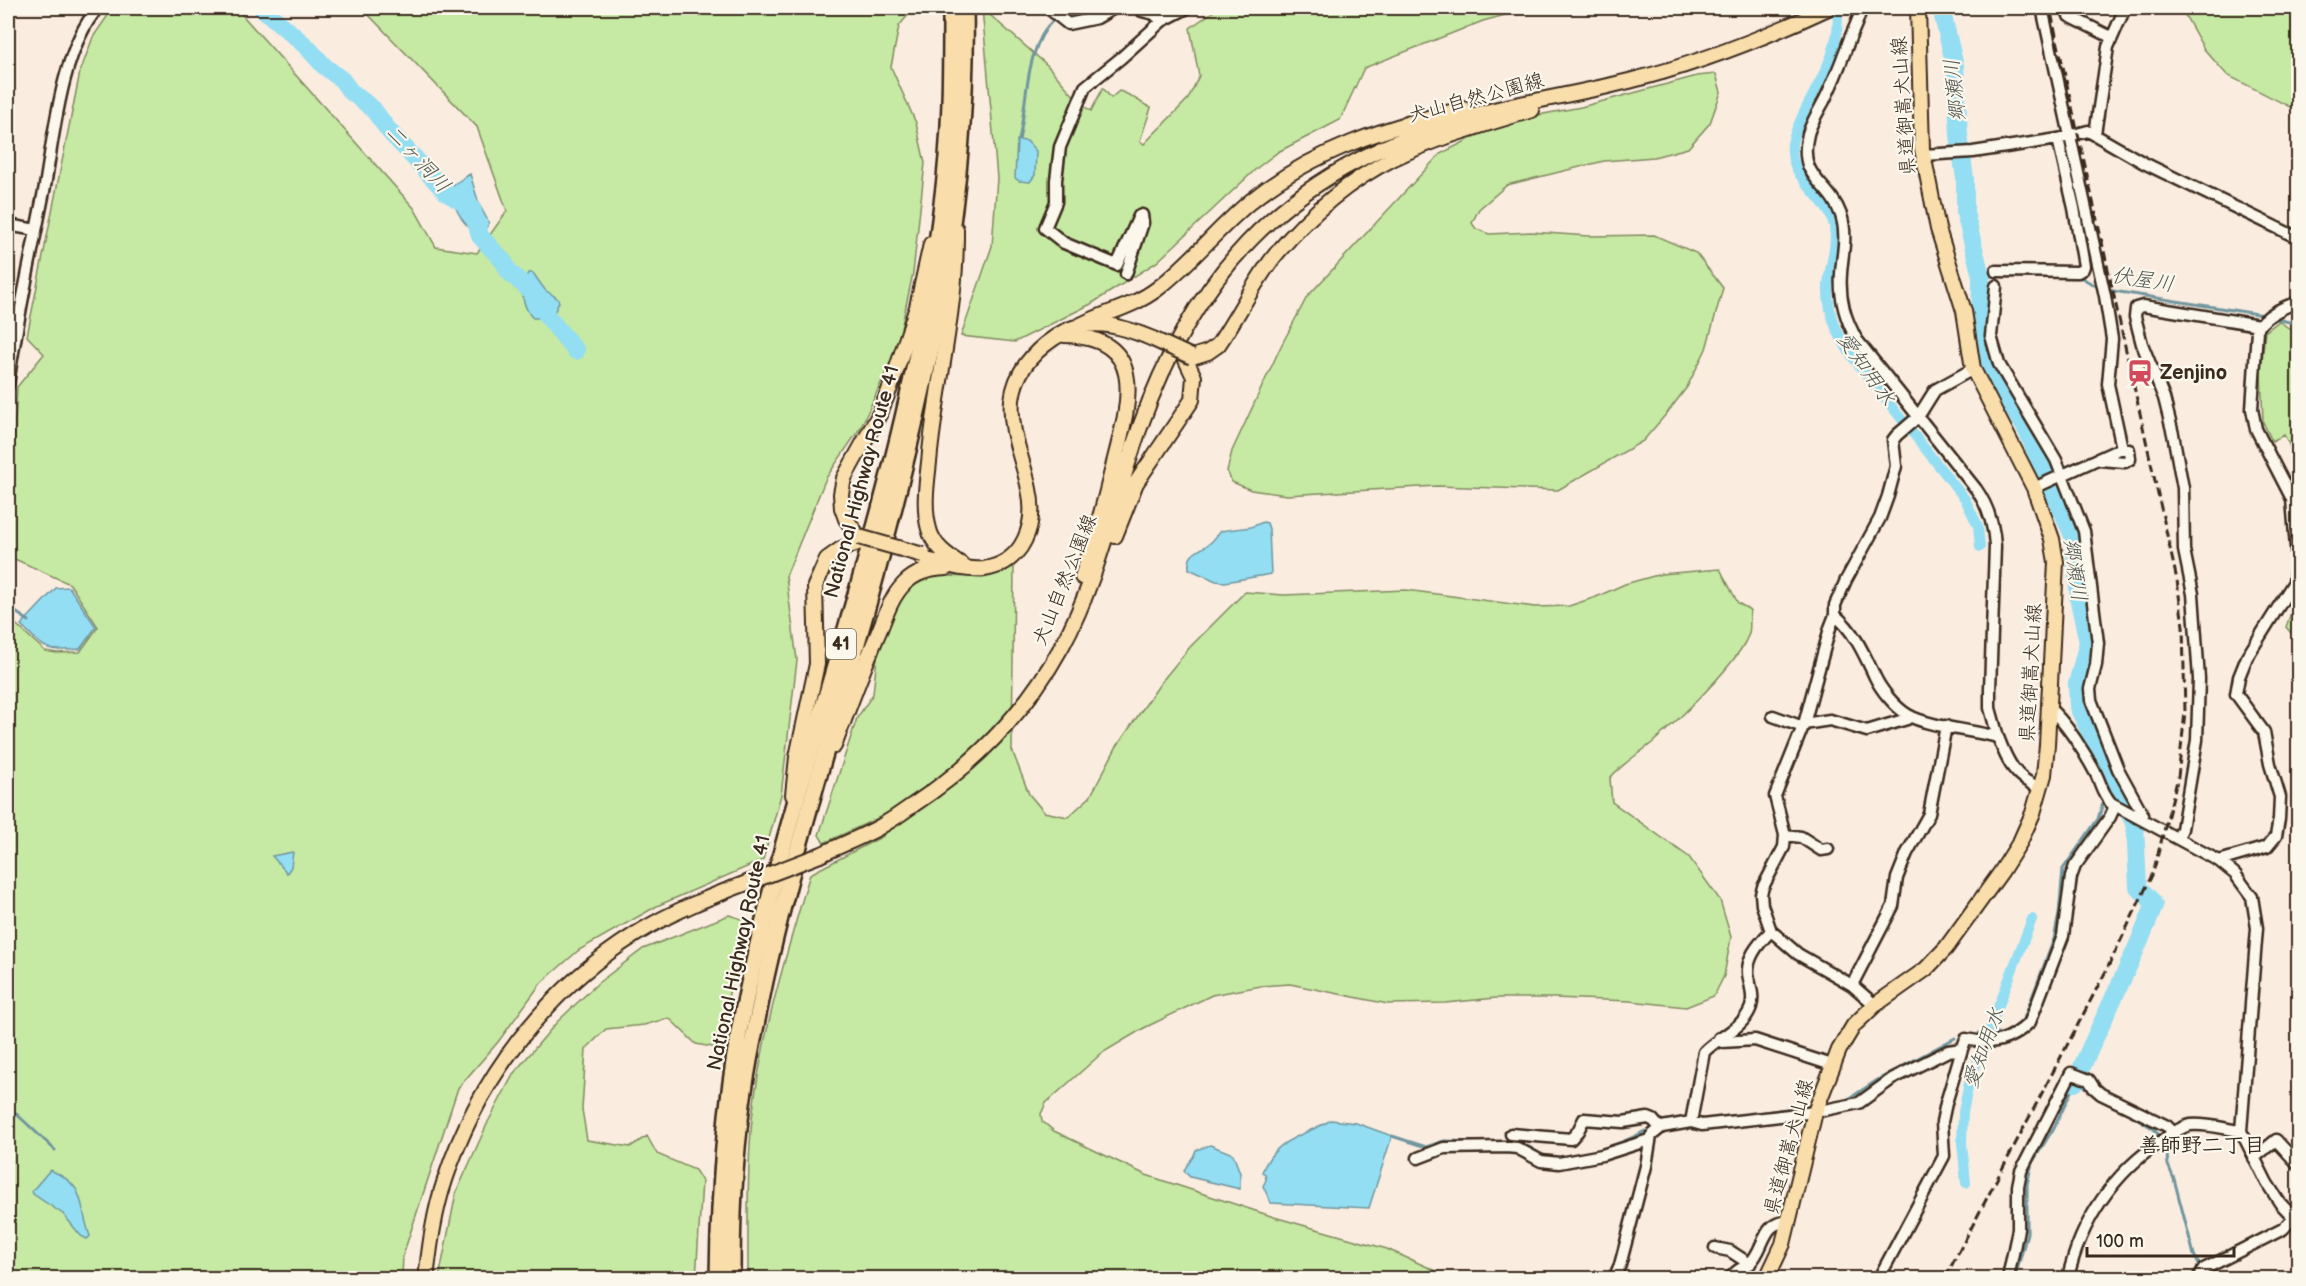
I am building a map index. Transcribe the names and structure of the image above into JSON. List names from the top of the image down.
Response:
{
  "streets": {
    "highway": ["National Highway Route 41", "41"],
    "main road": ["犬山自然公園線", "県道御嵩犬山線"]
  },
  "districts": ["善師野二丁目"],
  "water": [
    "郷瀬川",
    "二ヶ洞川",
    "伏屋川",
    "愛知用水"
  ],
  "places": {
    "station": ["Zenjino"]
  },
  "scale_bar": "100 m"
}
